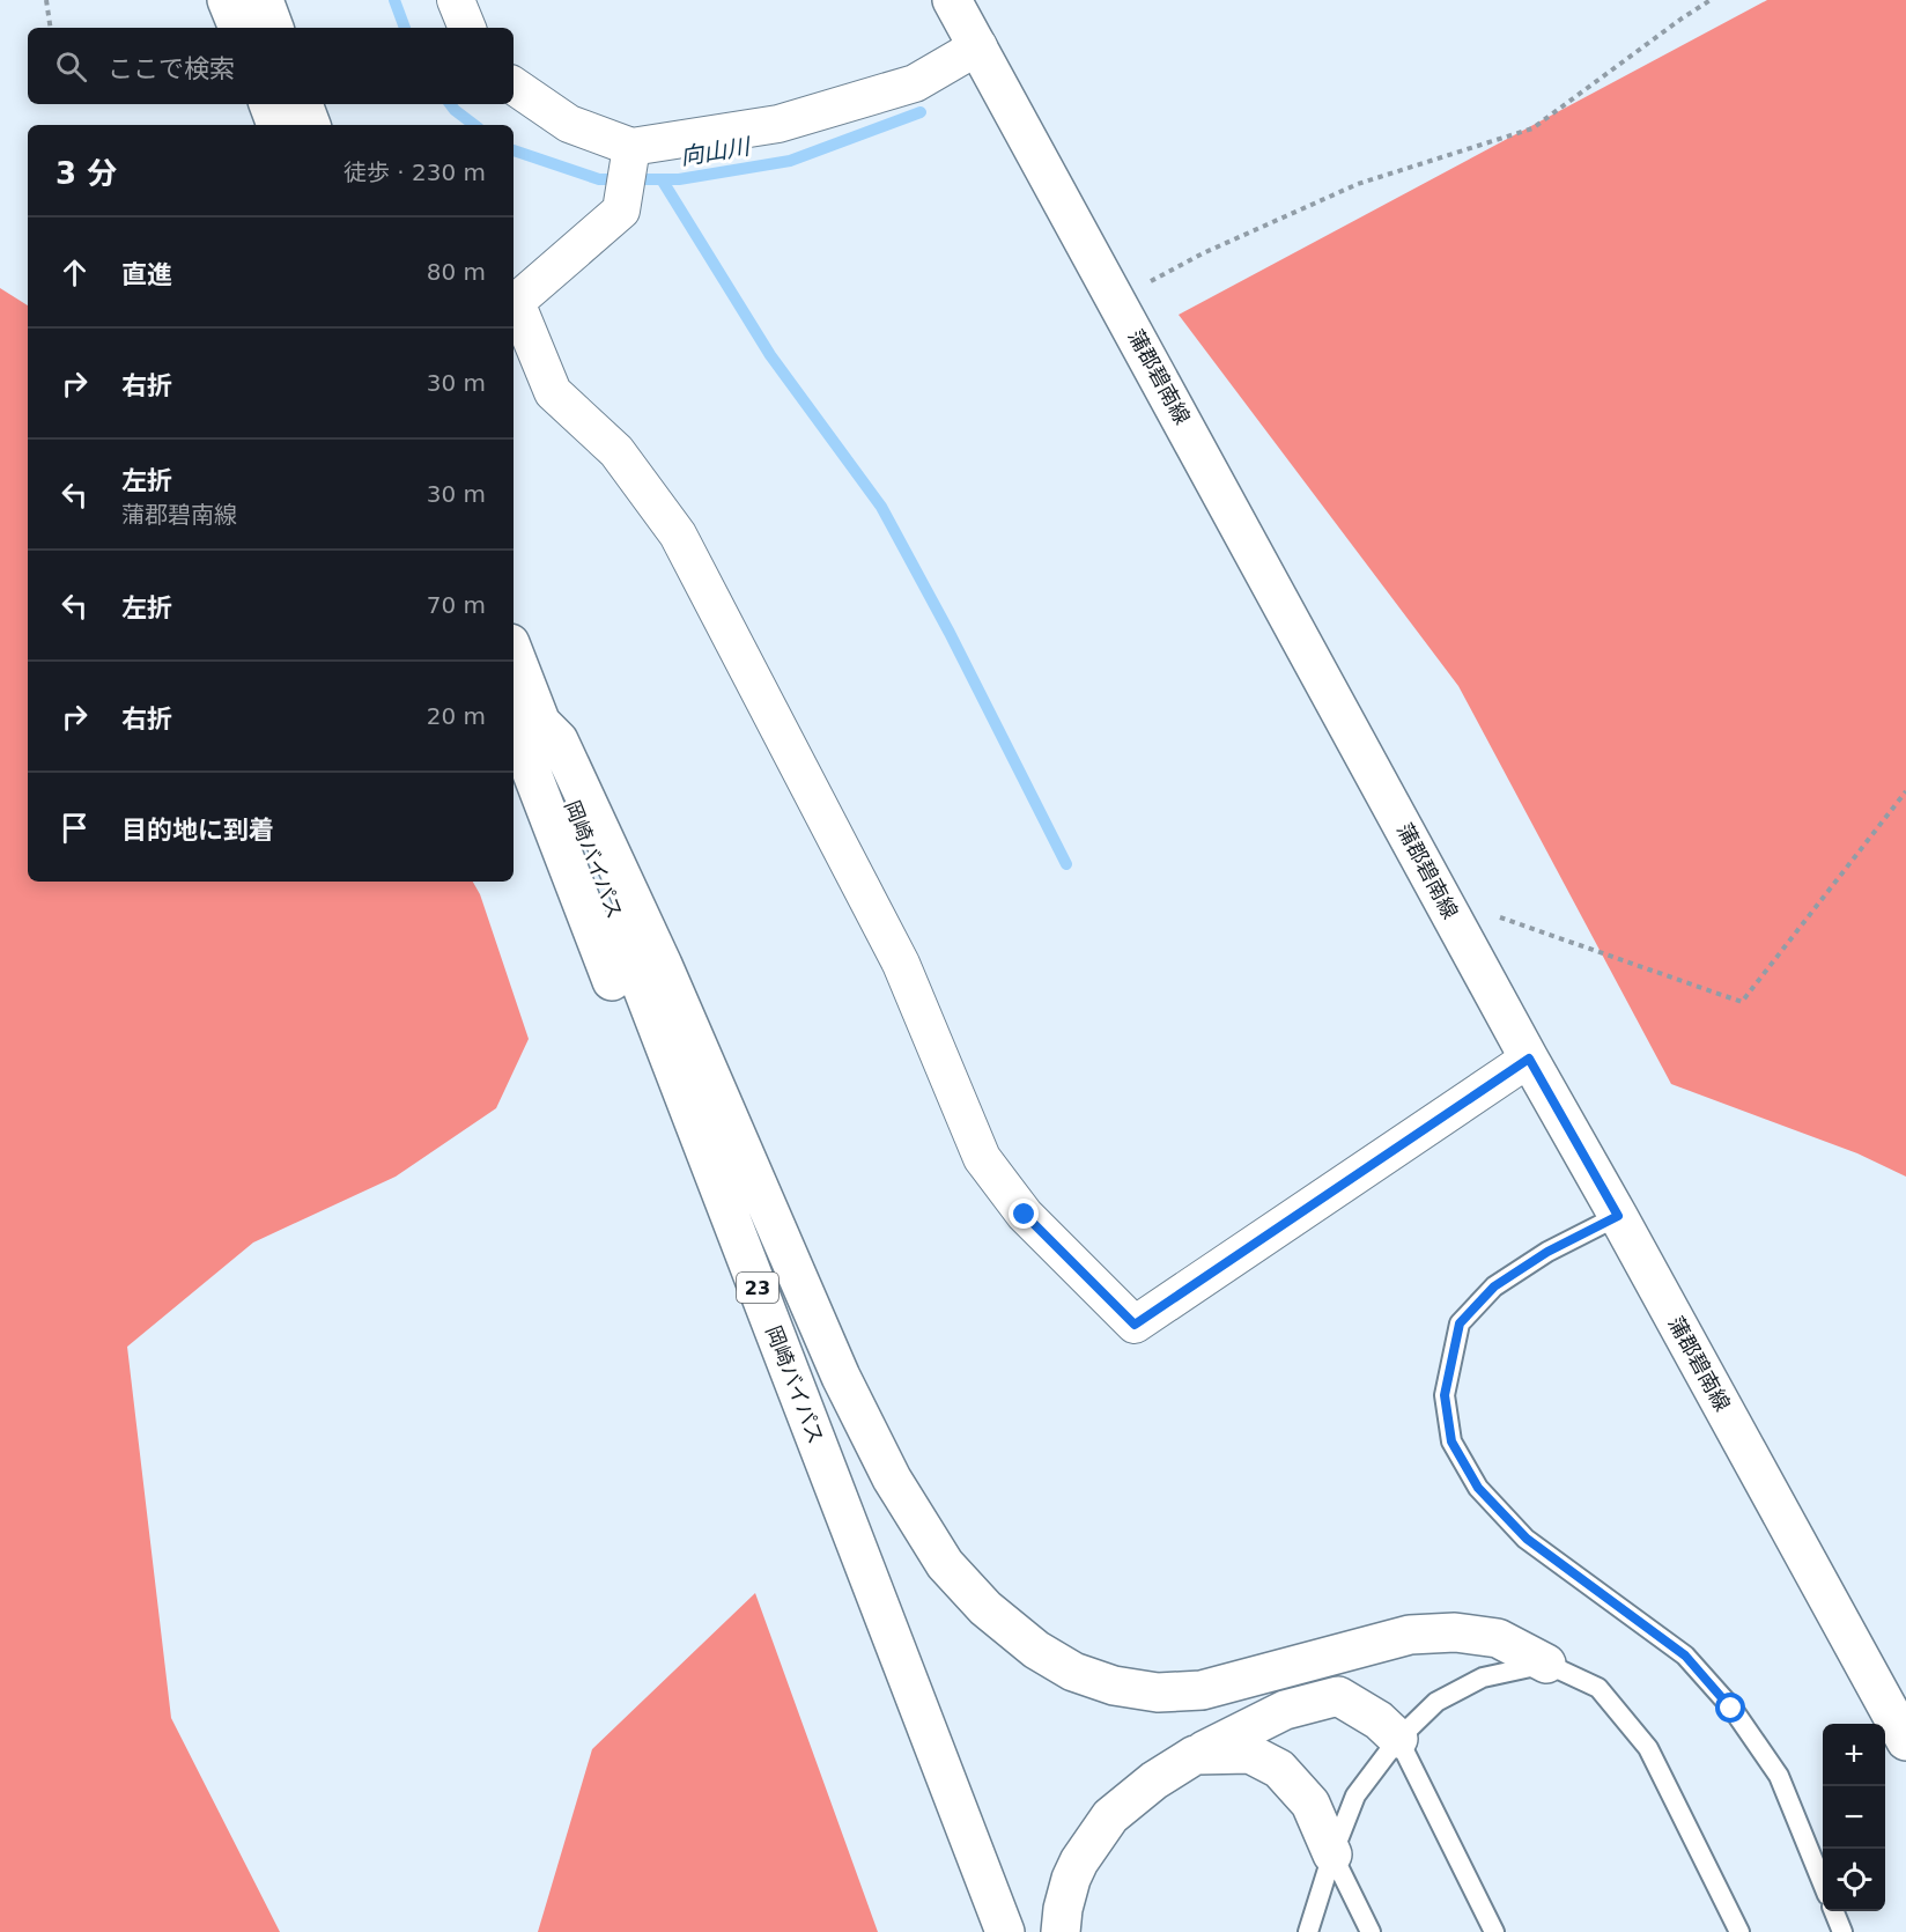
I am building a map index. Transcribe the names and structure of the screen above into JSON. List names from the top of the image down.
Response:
{
  "streets": {
    "main road": ["蒲郡碧南線", "岡崎バイパス", "23"]
  },
  "water": ["向山川"],
  "page": {
    "search": "ここで検索",
    "heading": ["3 分", "徒歩 · 230 m"],
    "list": [
      ["直進", "80 m"],
      ["右折", "30 m"],
      ["左折", "蒲郡碧南線", "30 m"],
      ["左折", "70 m"],
      ["右折", "20 m"],
      "目的地に到着"
    ],
    "map_buttons": ["+", "−"]
  }
}
